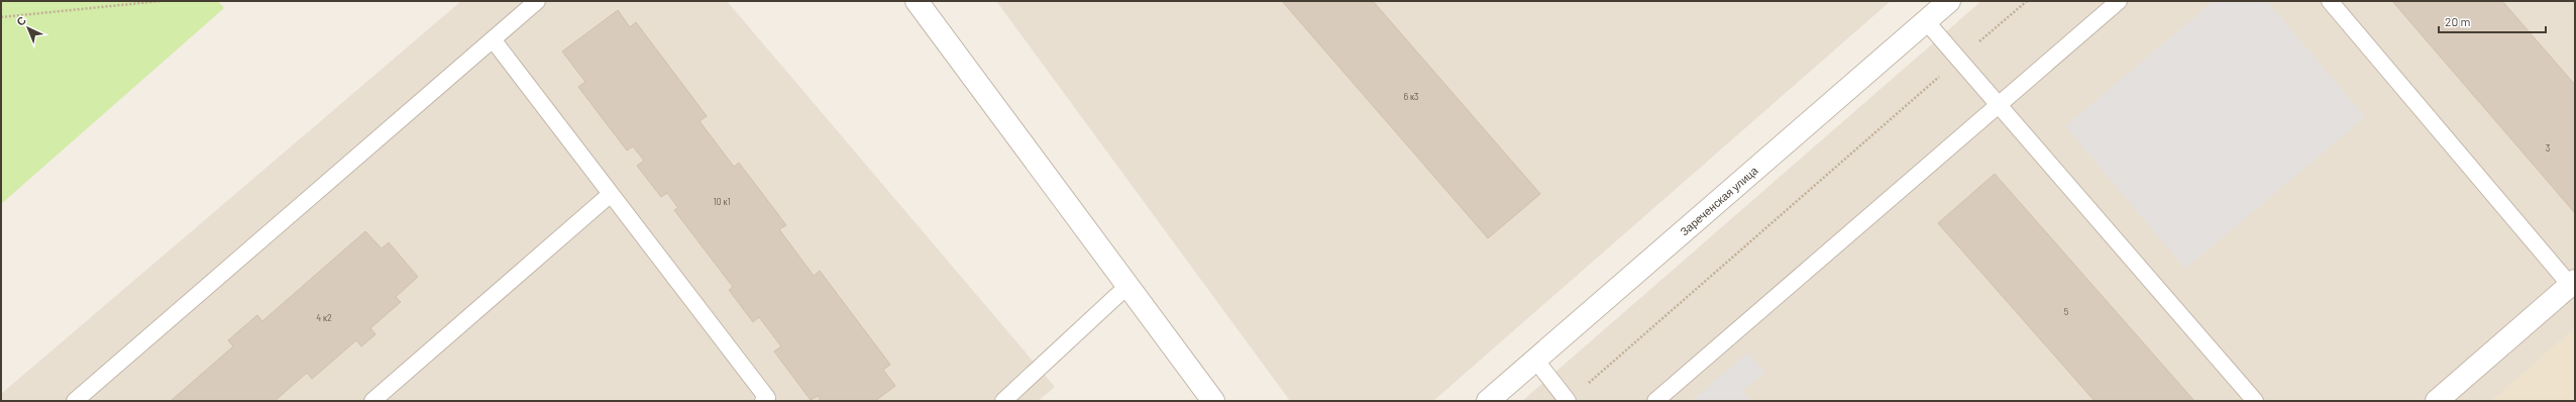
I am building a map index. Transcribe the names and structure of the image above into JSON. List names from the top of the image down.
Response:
{
  "streets": {
    "street": ["Зареченская улица"]
  },
  "house_numbers": [
    "6 к3",
    "3",
    "10 к1",
    "5",
    "4 к2"
  ],
  "scale_bar": "20 m",
  "north": "top left"
}
